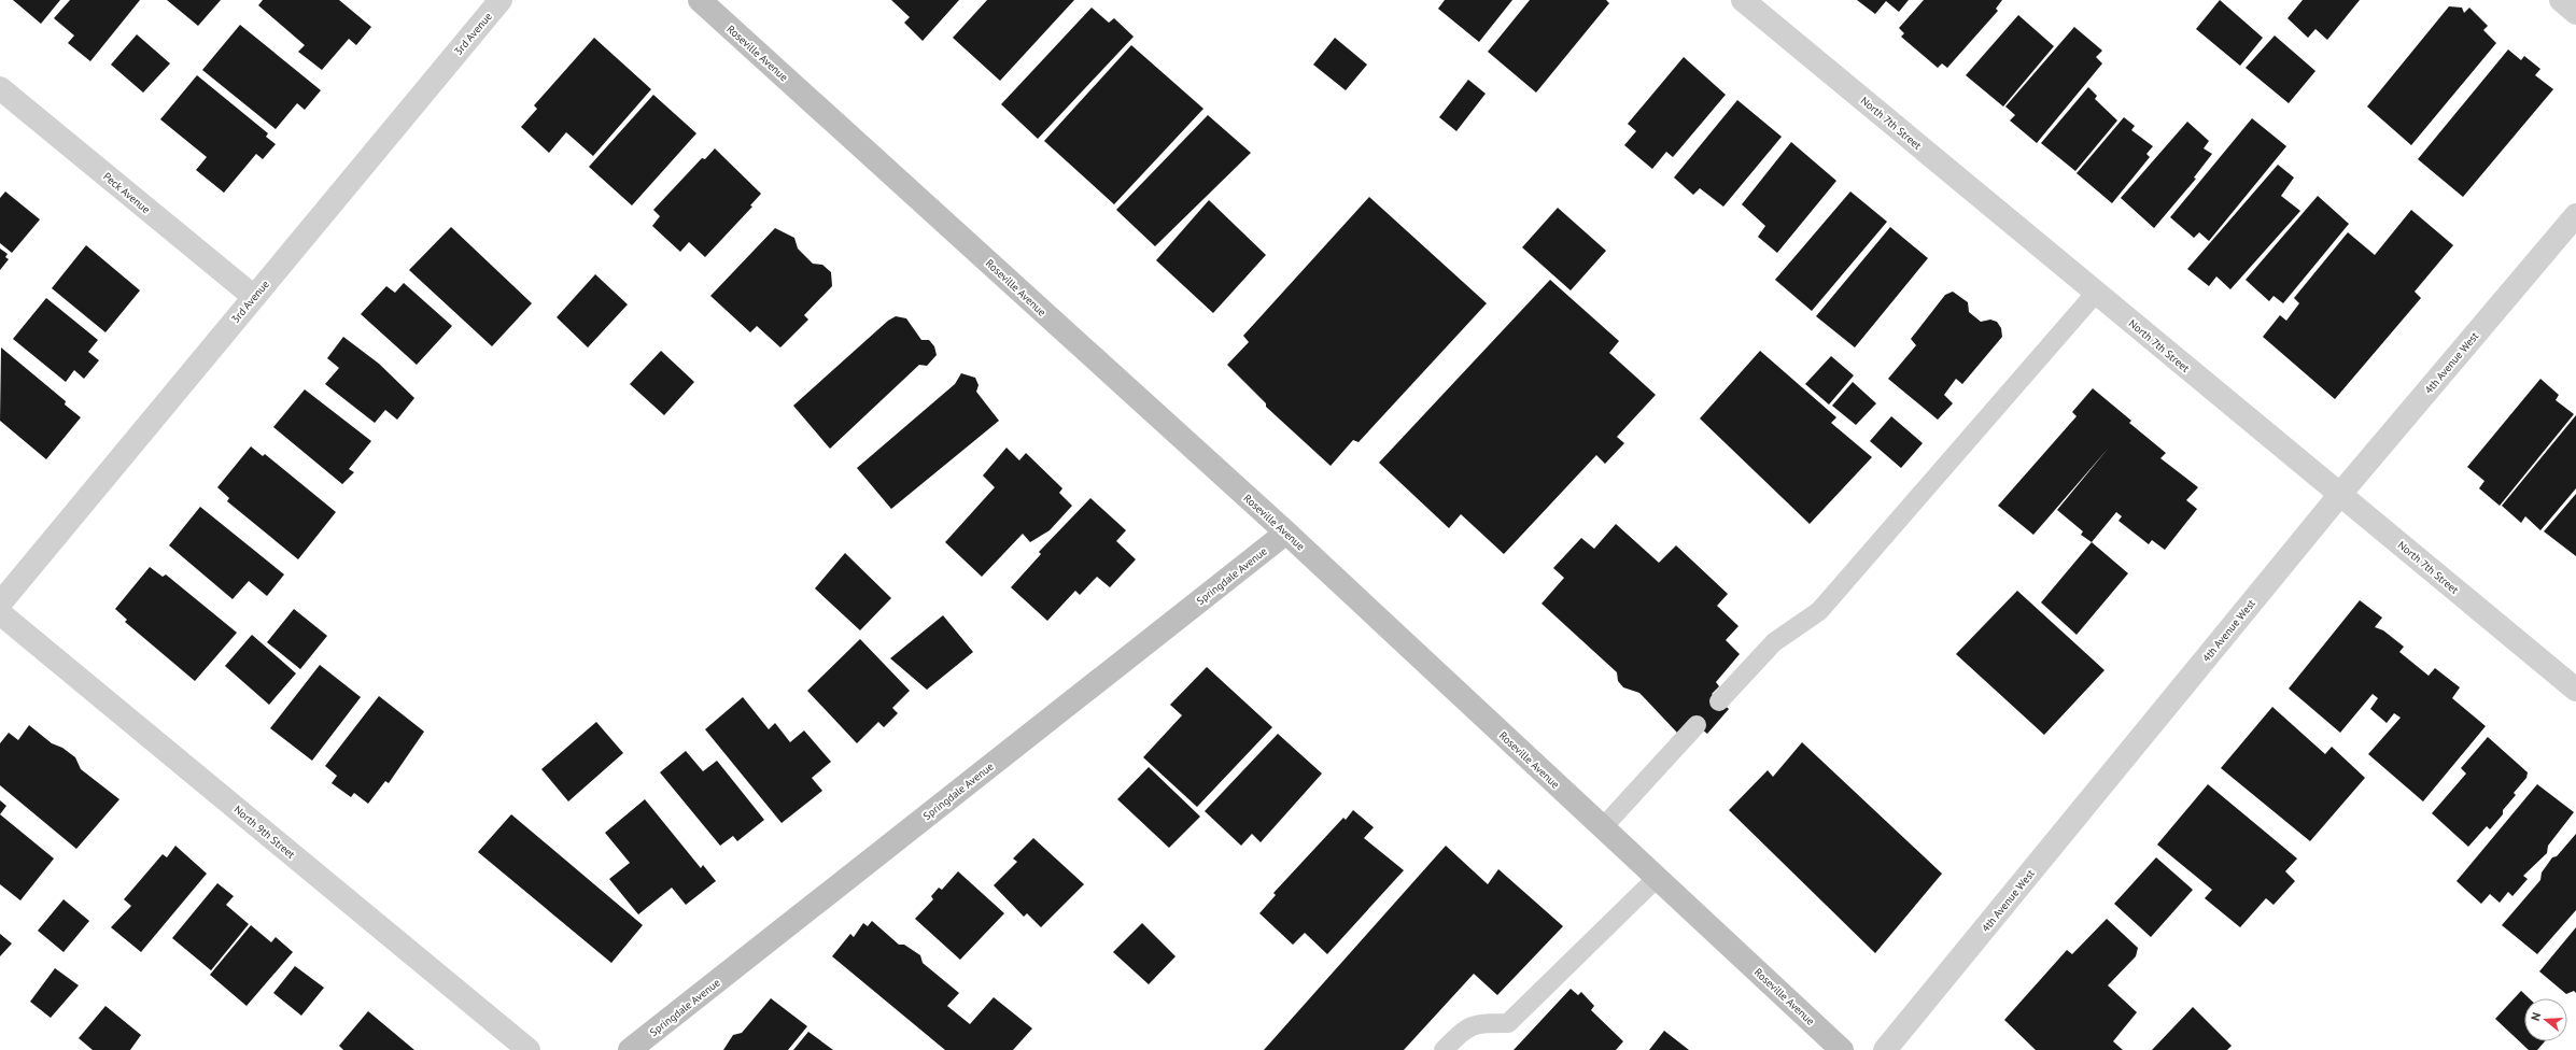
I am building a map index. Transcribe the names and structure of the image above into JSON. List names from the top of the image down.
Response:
{
  "streets": {
    "street": [
      "3rd Avenue",
      "Roseville Avenue",
      "North 7th Street",
      "Peck Avenue",
      "4th Avenue West",
      "Springdale Avenue",
      "North 9th Street"
    ]
  },
  "crossings": [
    ["3rd Avenue", "Peck Avenue"],
    ["Roseville Avenue", "Springdale Avenue"],
    ["North 7th Street", "4th Avenue West"]
  ],
  "north": "left"
}
